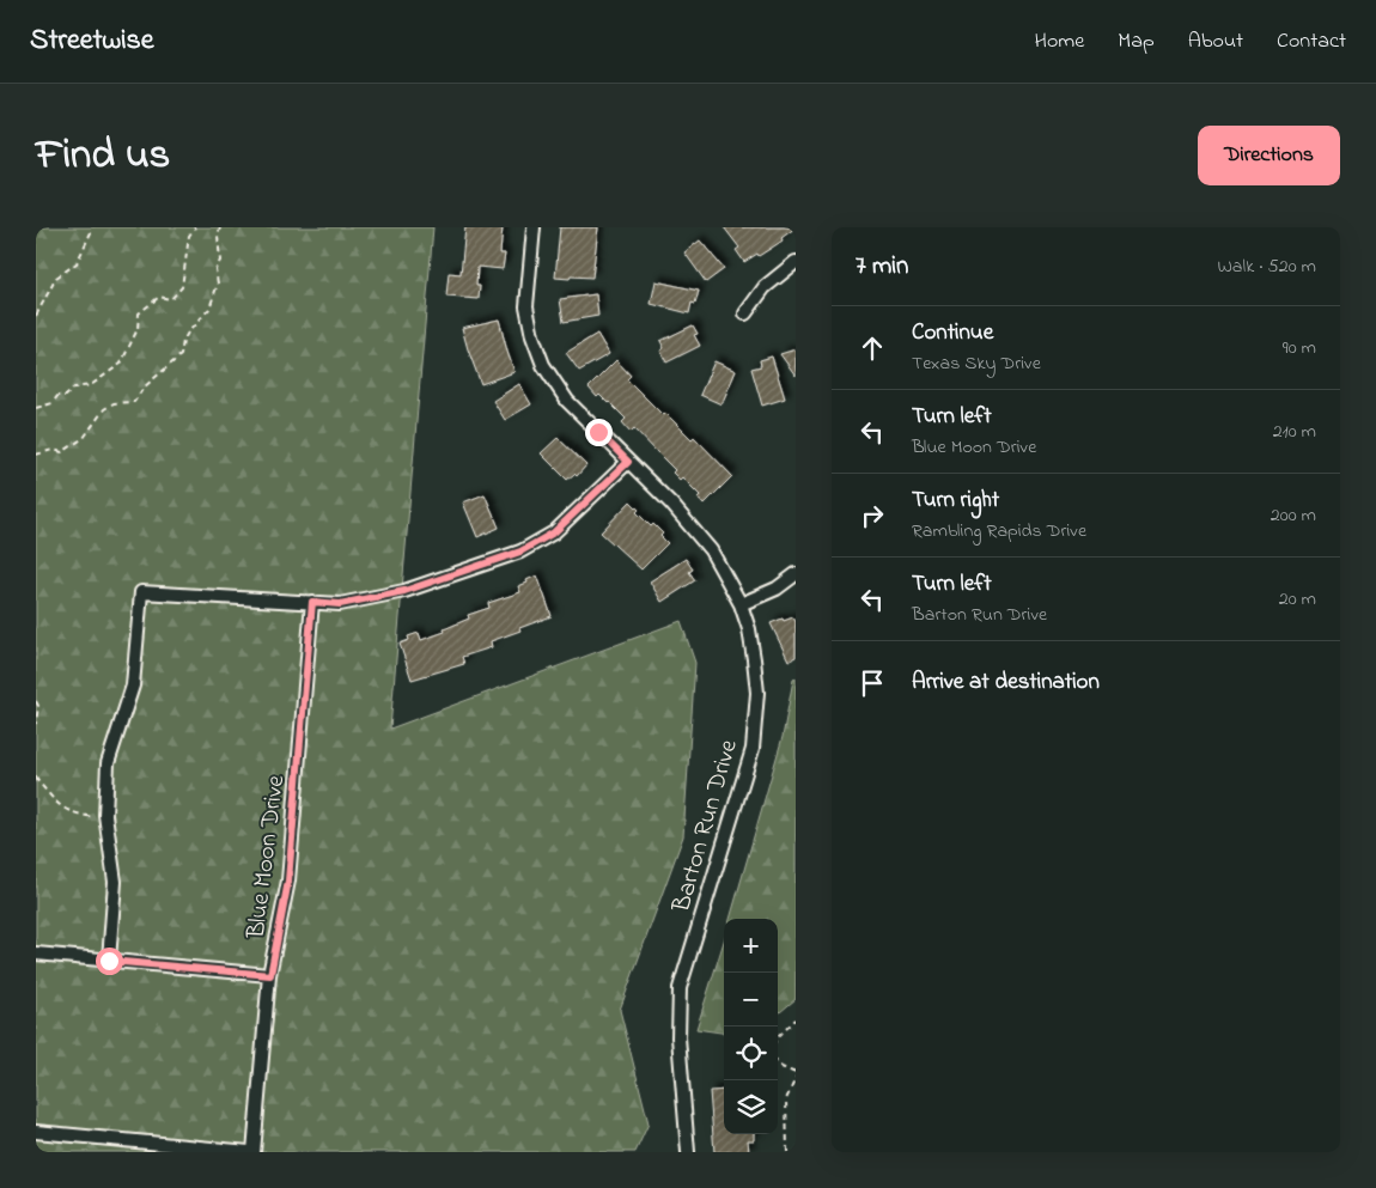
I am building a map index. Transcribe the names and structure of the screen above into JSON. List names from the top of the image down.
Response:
{
  "streets": {
    "street": ["Barton Run Drive", "Blue Moon Drive"]
  },
  "page": {
    "header": "Streetwise",
    "nav": [
      "Home",
      "Map",
      "About",
      "Contact"
    ],
    "title": "Find us",
    "buttons": "Directions",
    "heading": ["7 min", "Walk · 520 m"],
    "list": [
      ["Continue", "Texas Sky Drive", "90 m"],
      ["Turn left", "Blue Moon Drive", "210 m"],
      ["Turn right", "Rambling Rapids Drive", "200 m"],
      ["Turn left", "Barton Run Drive", "20 m"],
      "Arrive at destination"
    ],
    "map_buttons": ["+", "−"]
  }
}
